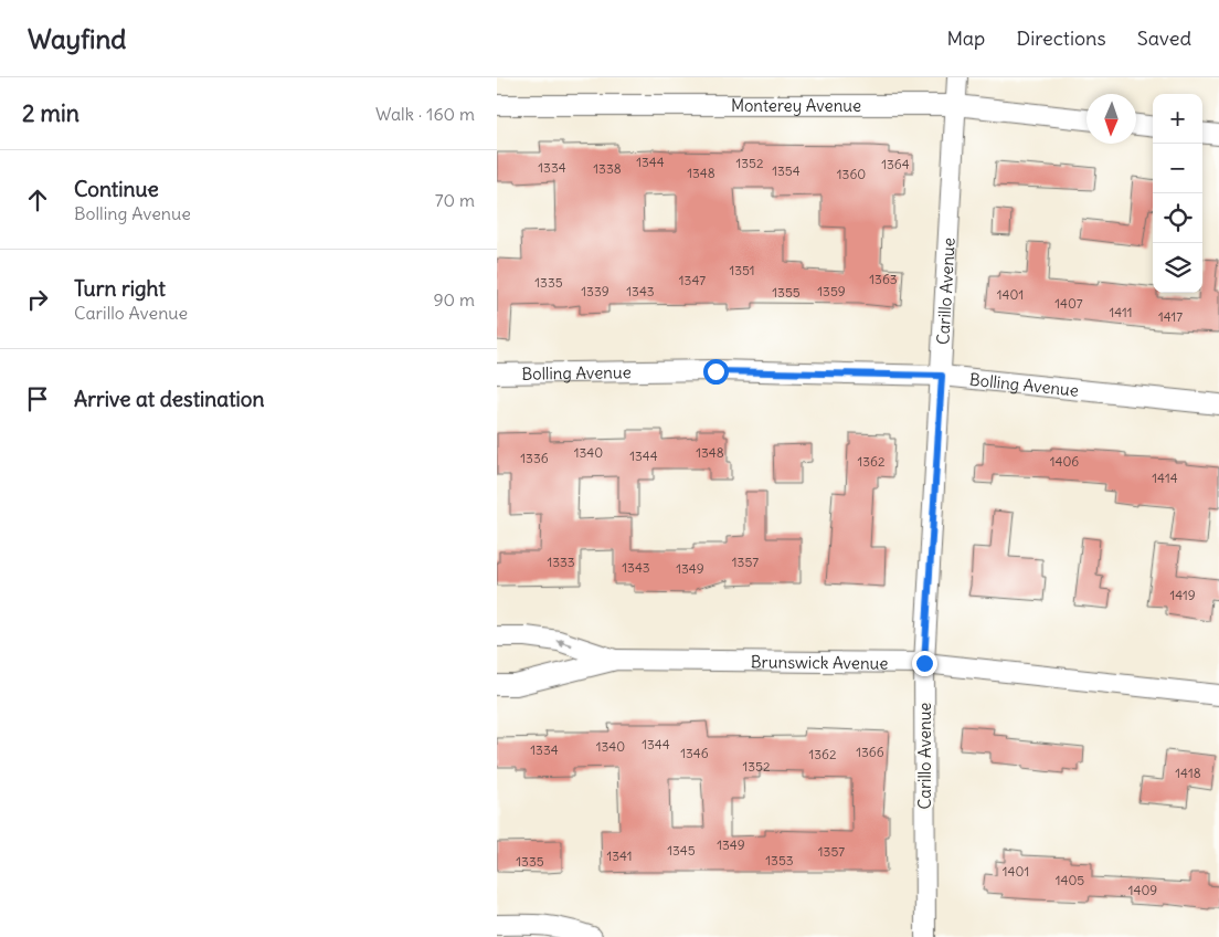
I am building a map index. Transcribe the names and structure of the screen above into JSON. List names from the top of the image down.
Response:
{
  "streets": {
    "street": [
      "Monterey Avenue",
      "Carillo Avenue",
      "Bolling Avenue",
      "Brunswick Avenue"
    ]
  },
  "crossings": [
    ["Monterey Avenue", "Carillo Avenue"],
    ["Carillo Avenue", "Bolling Avenue"],
    ["Carillo Avenue", "Brunswick Avenue"]
  ],
  "house_numbers": [
    "1344",
    "1352",
    "1364",
    "1334",
    "1338",
    "1354",
    "1348",
    "1360",
    "1351",
    "1363",
    "1347",
    "1335",
    "1339",
    "1343",
    "1359",
    "1355",
    "1401",
    "1407",
    "1411",
    "1417",
    "1340",
    "1348",
    "1344",
    "1336",
    "1362",
    "1406",
    "1414",
    "1333",
    "1357",
    "1343",
    "1349",
    "1419",
    "1344",
    "1340",
    "1334",
    "1366",
    "1346",
    "1362",
    "1352",
    "1418",
    "1349",
    "1345",
    "1357",
    "1341",
    "1353",
    "1335",
    "1401",
    "1405",
    "1409"
  ],
  "north": "bottom",
  "page": {
    "header": "Wayfind",
    "nav": ["Map", "Directions", "Saved"],
    "heading": ["2 min", "Walk · 160 m"],
    "map_buttons": ["+", "−"],
    "list": [
      ["Continue", "Bolling Avenue", "70 m"],
      ["Turn right", "Carillo Avenue", "90 m"],
      "Arrive at destination"
    ]
  }
}
